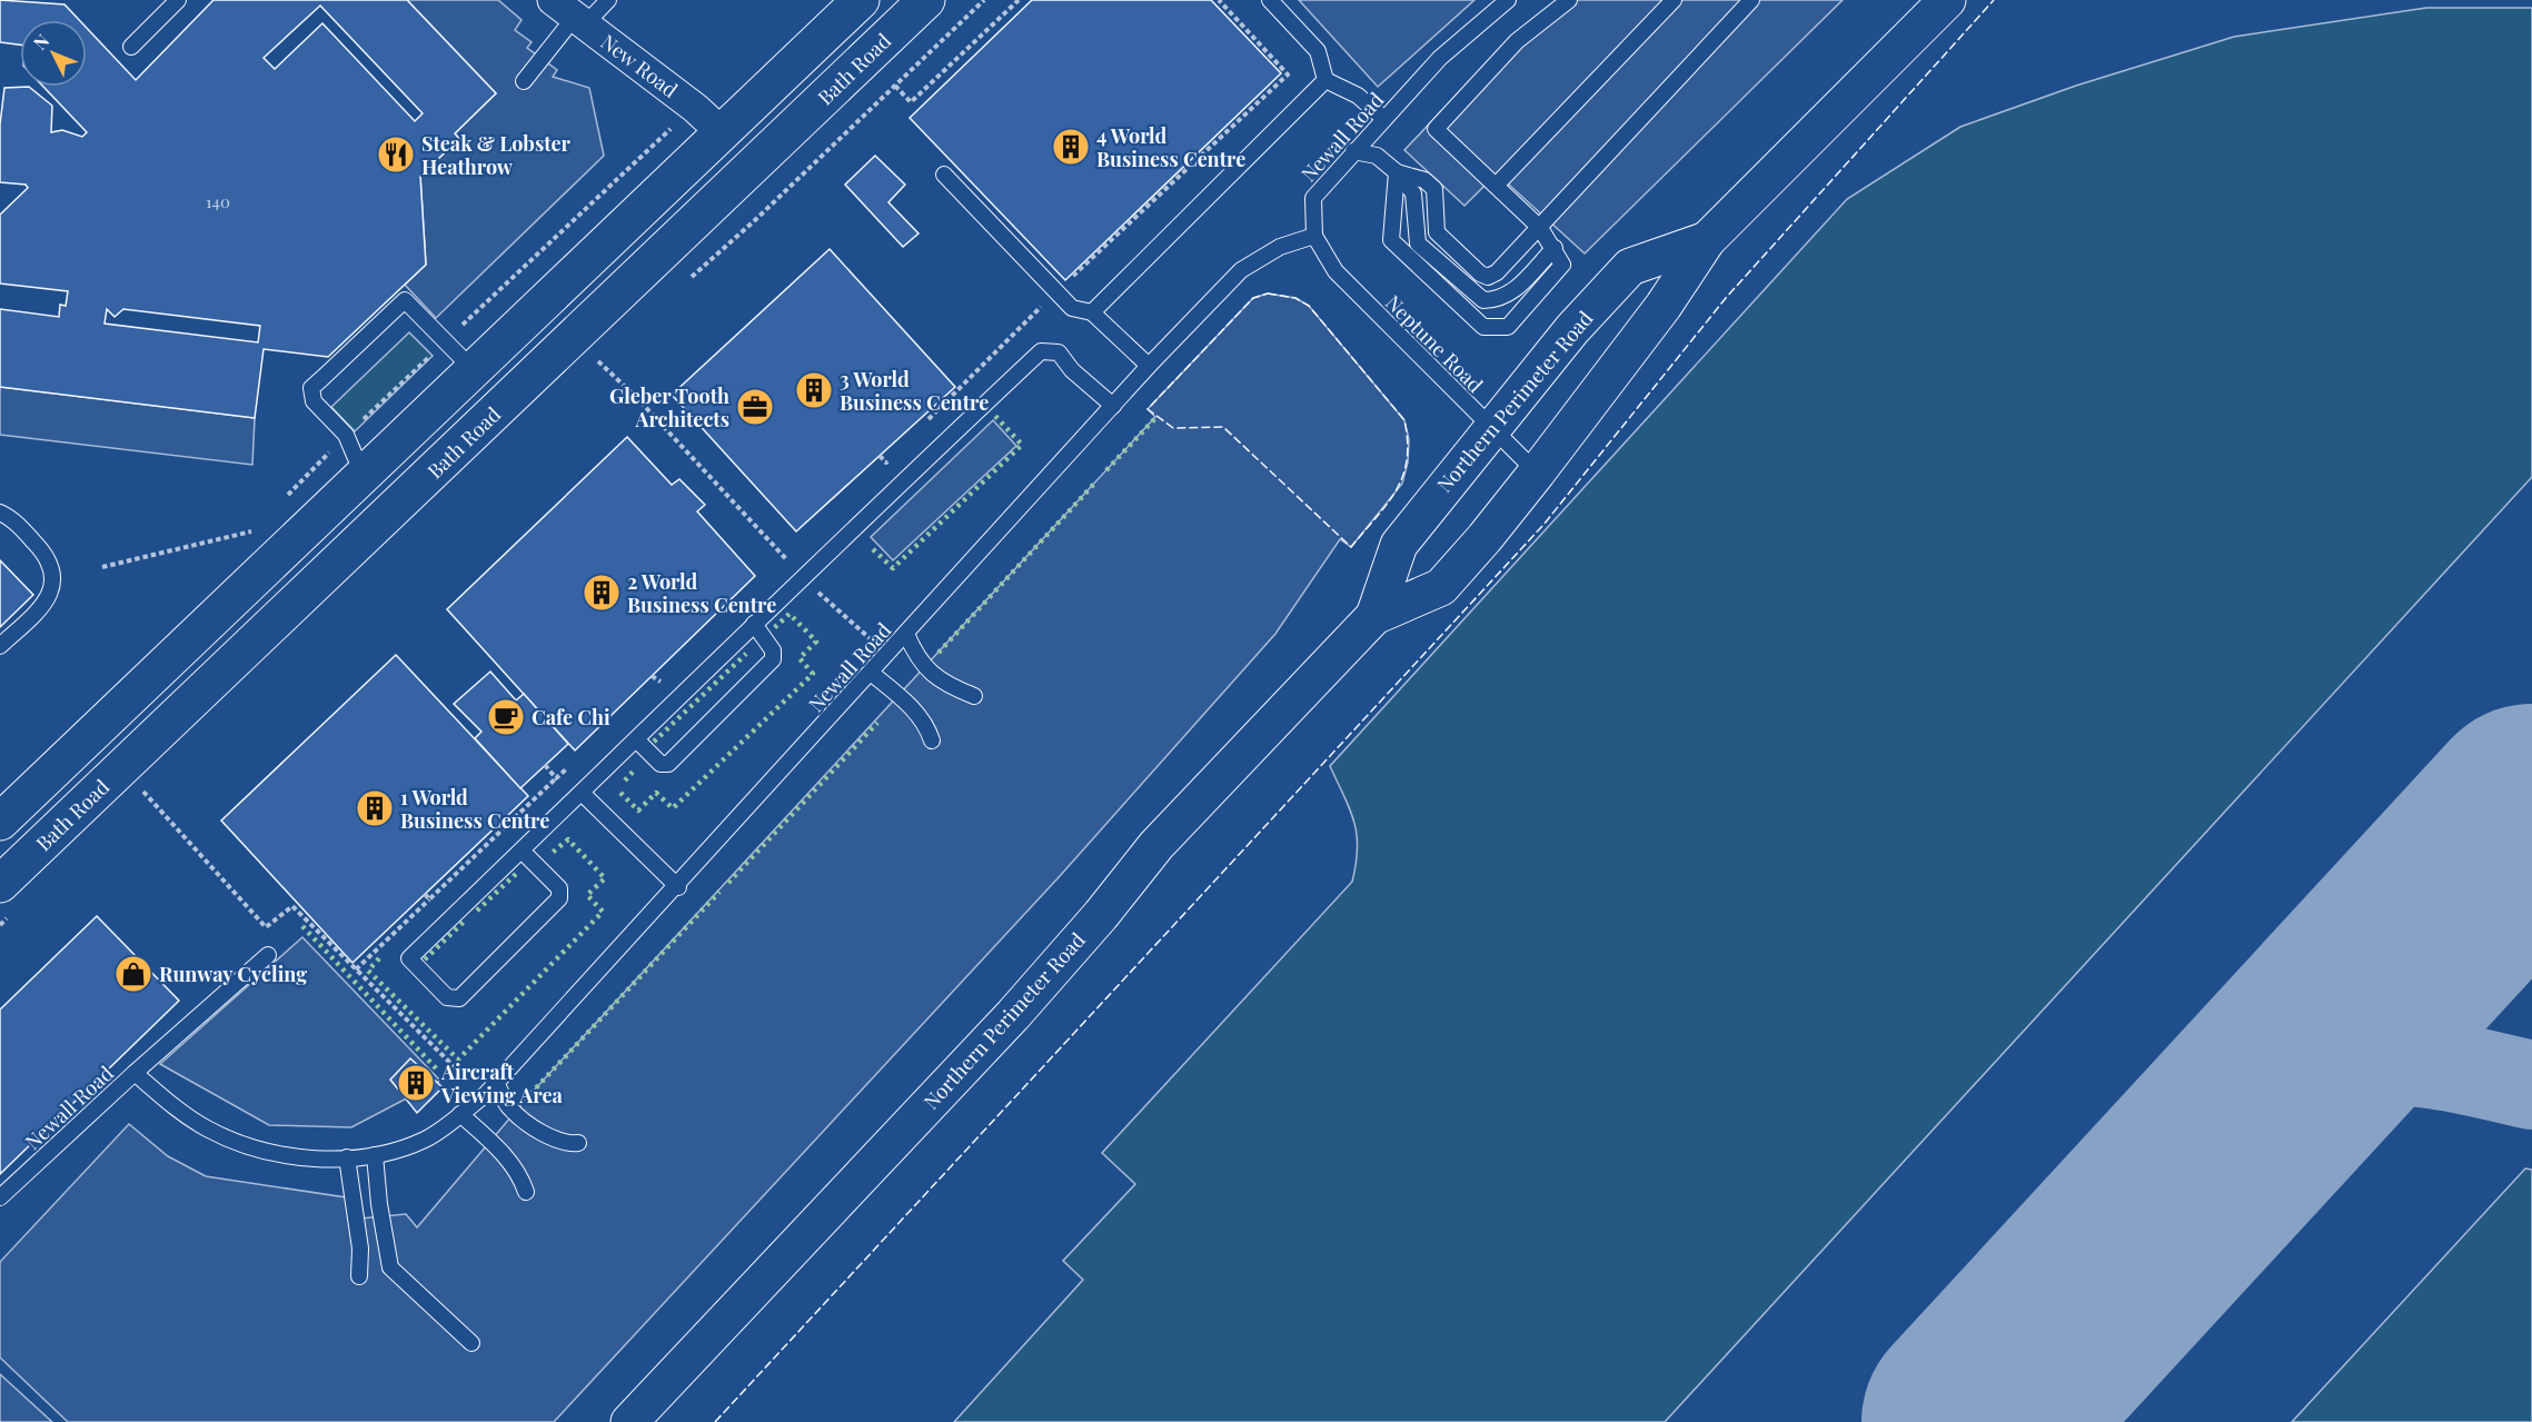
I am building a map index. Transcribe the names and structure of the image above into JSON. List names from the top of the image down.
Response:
{
  "streets": {
    "main road": ["Bath Road", "Northern Perimeter Road"],
    "street": ["New Road"],
    "lane": ["Newall Road", "Neptune Road"]
  },
  "crossings": [
    ["Newall Road", "Neptune Road"],
    ["Neptune Road", "Northern Perimeter Road"]
  ],
  "places": {
    "building": [
      "4 World Business Centre",
      "3 World Business Centre",
      "2 World Business Centre",
      "1 World Business Centre",
      "Aircraft Viewing Area"
    ],
    "restaurant": ["Steak & Lobster Heathrow"],
    "office": ["Gleber Tooth Architects"],
    "cafe": ["Cafe Chi"],
    "shop": ["Runway Cycling"]
  },
  "house_numbers": ["140"],
  "north": "top left"
}
